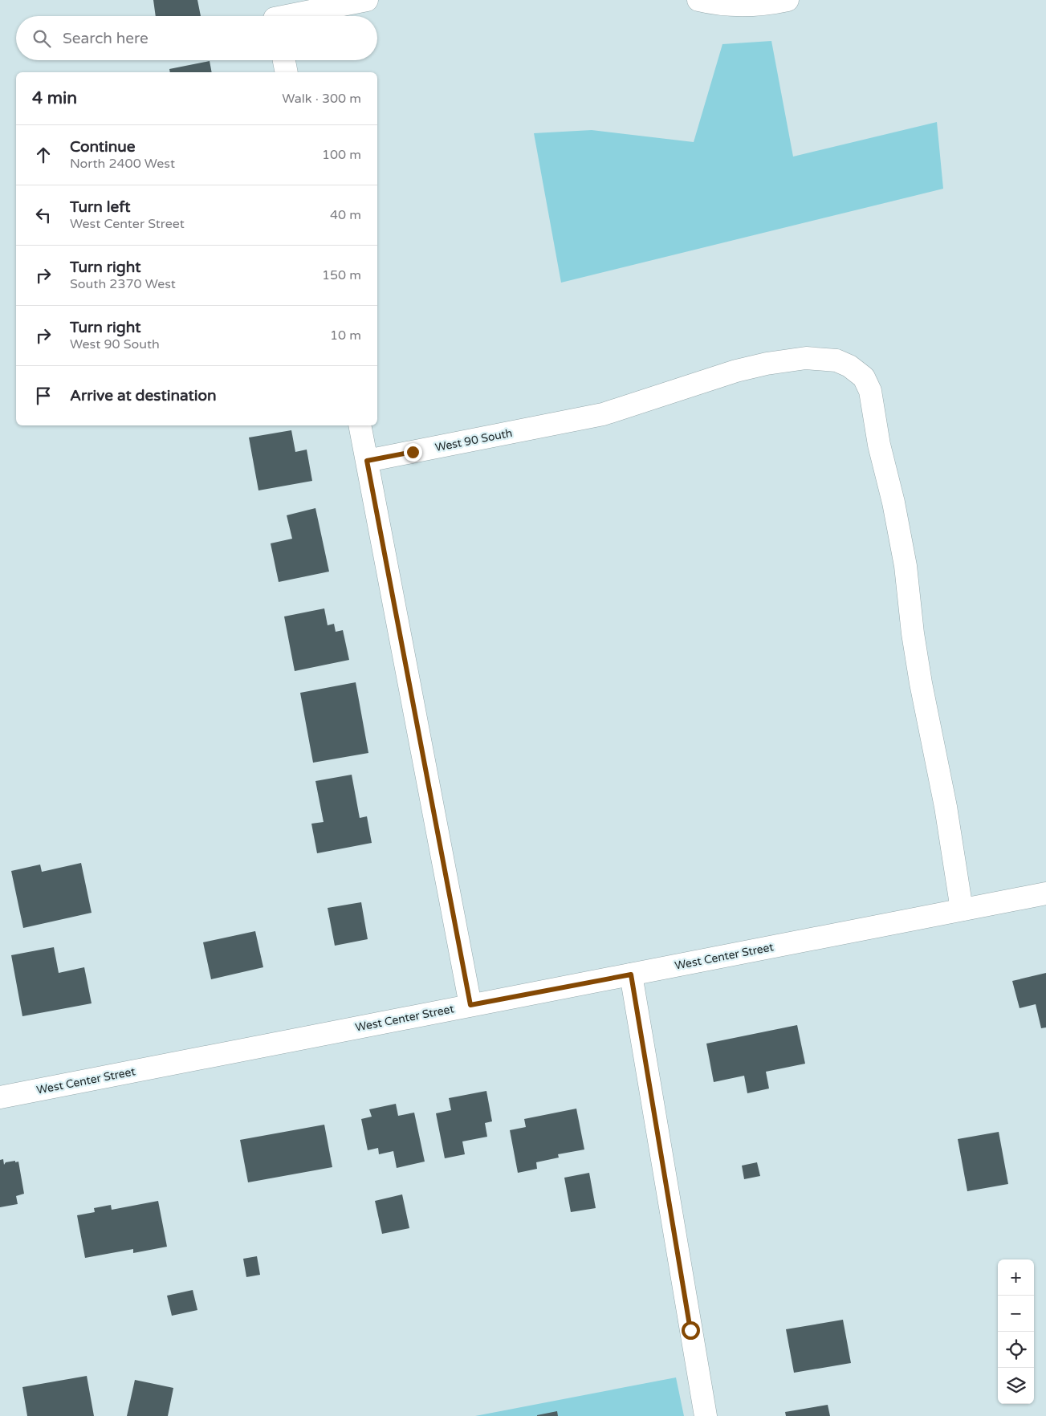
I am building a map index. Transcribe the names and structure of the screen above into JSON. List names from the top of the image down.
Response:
{
  "streets": {
    "street": ["West 90 South", "West Center Street"]
  },
  "crossings": [
    ["West 90 South", "West Center Street"]
  ],
  "page": {
    "search": "Search here",
    "heading": ["4 min", "Walk · 300 m"],
    "list": [
      ["Continue", "North 2400 West", "100 m"],
      ["Turn left", "West Center Street", "40 m"],
      ["Turn right", "South 2370 West", "150 m"],
      ["Turn right", "West 90 South", "10 m"],
      "Arrive at destination"
    ],
    "map_buttons": ["+", "−"]
  }
}
